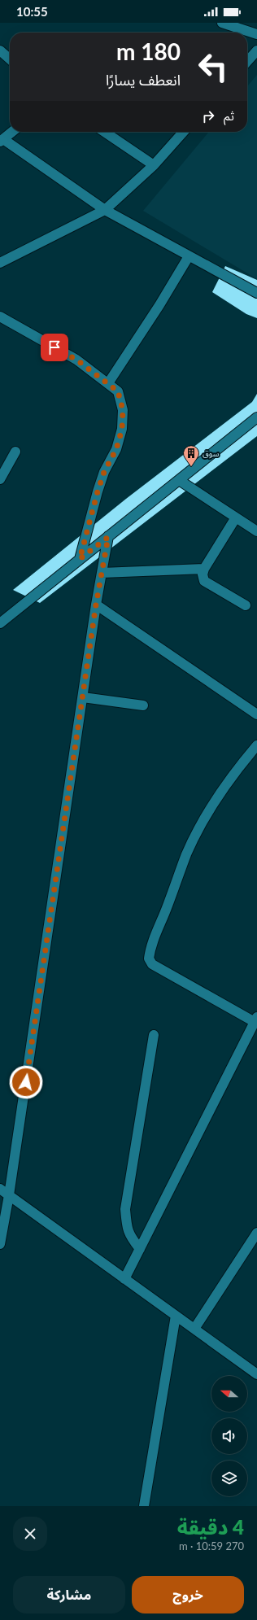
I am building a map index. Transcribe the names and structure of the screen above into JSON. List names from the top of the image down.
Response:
{
  "places": {
    "building": ["سوق"]
  },
  "north": "left",
  "page": {
    "status": "10:55",
    "turn": ["180 m", "انعطف يسارًا"],
    "then": "ثم",
    "heading": ["4 دقيقة", "270 m · 10:59"],
    "buttons": ["خروج", "مشاركة"]
  }
}
